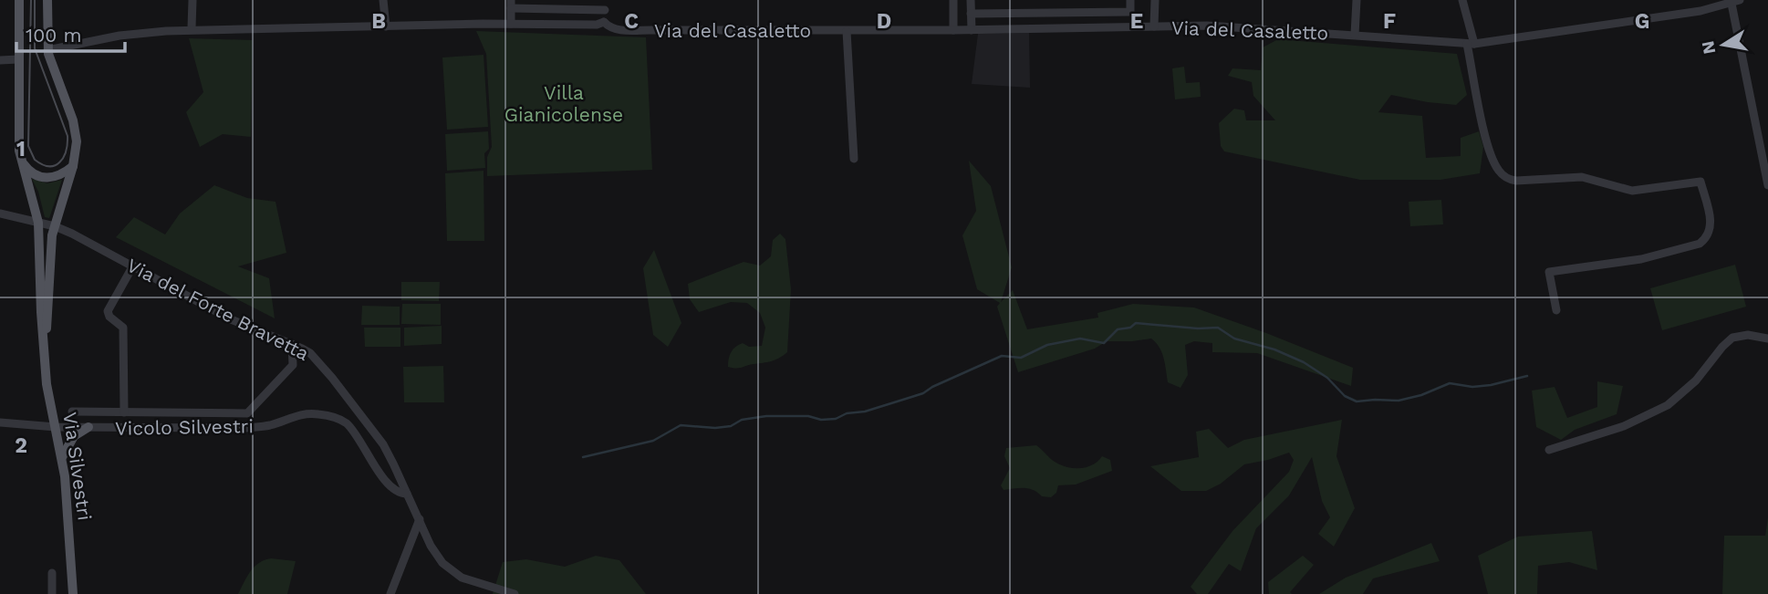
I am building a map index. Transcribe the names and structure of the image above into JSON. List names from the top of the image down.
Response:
{
  "streets": {
    "main road": ["Via Silvestri"],
    "street": ["Via del Casaletto", "Via del Forte Bravetta", "Vicolo Silvestri"]
  },
  "crossings": [
    ["Via del Forte Bravetta", "Vicolo Silvestri"],
    ["Via del Forte Bravetta", "Via Silvestri"],
    ["Vicolo Silvestri", "Via Silvestri"]
  ],
  "parks": ["Villa Gianicolense"],
  "scale_bar": "100 m",
  "north": "left",
  "grid": {
    "columns": [
      "B",
      "C",
      "D",
      "E",
      "F",
      "G"
    ],
    "rows": ["1", "2"]
  }
}
